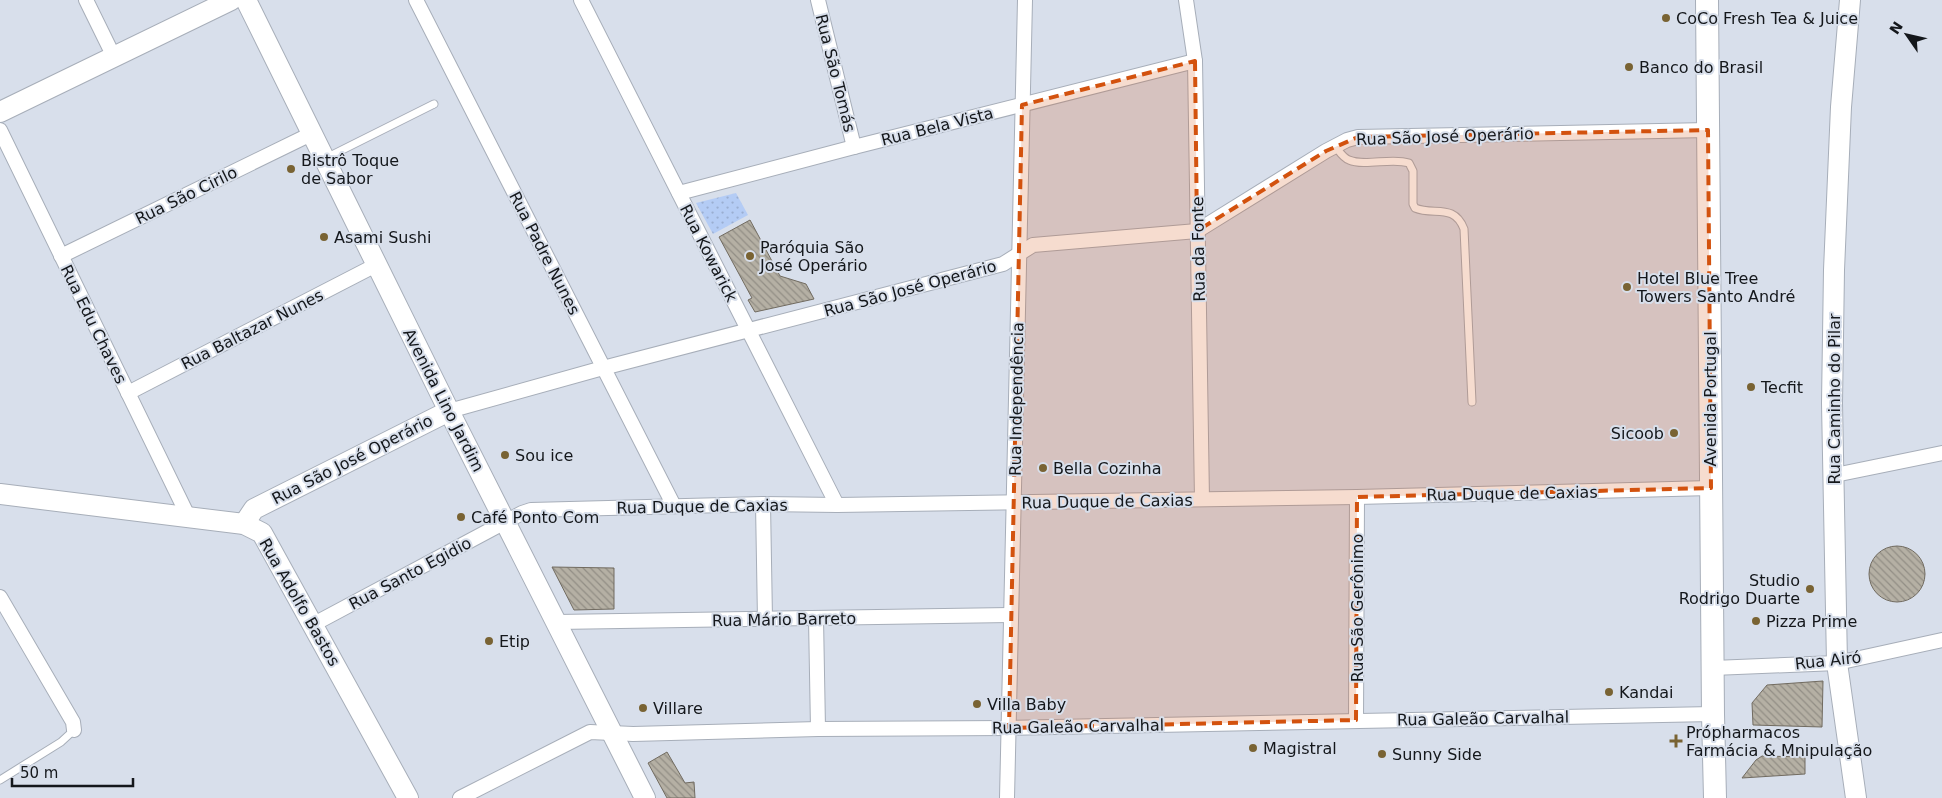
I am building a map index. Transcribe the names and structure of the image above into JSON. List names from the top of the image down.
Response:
{
  "streets": {
    "main road": [
      "Rua São José Operário",
      "Avenida Portugal",
      "Rua Caminho do Pilar",
      "Avenida Lino Jardim",
      "Rua Adolfo Bastos"
    ],
    "street": [
      "Rua São Tomás",
      "Rua Bela Vista",
      "Rua São Cirilo",
      "Rua da Fonte",
      "Rua Padre Nunes",
      "Rua Kowarick",
      "Rua Edu Chaves",
      "Rua Baltazar Nunes",
      "Rua Independência",
      "Rua Duque de Caxias",
      "Rua Santo Egidio",
      "Rua São Gerônimo",
      "Rua Mário Barreto",
      "Rua Airó",
      "Rua Galeão Carvalhal"
    ]
  },
  "crossings": [
    ["Rua São Tomás", "Rua Bela Vista"],
    ["Rua Bela Vista", "Rua da Fonte"],
    ["Rua Bela Vista", "Rua Kowarick"],
    ["Rua Bela Vista", "Rua Independência"],
    ["Rua São José Operário", "Rua da Fonte"],
    ["Rua São José Operário", "Rua Padre Nunes"],
    ["Rua São José Operário", "Rua Kowarick"],
    ["Rua São José Operário", "Rua Independência"],
    ["Rua São José Operário", "Avenida Portugal"],
    ["Rua São José Operário", "Avenida Lino Jardim"],
    ["Rua São José Operário", "Rua Adolfo Bastos"],
    ["Rua São Cirilo", "Rua Edu Chaves"],
    ["Rua São Cirilo", "Avenida Lino Jardim"],
    ["Rua da Fonte", "Rua Duque de Caxias"],
    ["Rua Padre Nunes", "Rua Duque de Caxias"],
    ["Rua Kowarick", "Rua Duque de Caxias"],
    ["Rua Edu Chaves", "Rua Baltazar Nunes"],
    ["Rua Edu Chaves", "Rua Adolfo Bastos"],
    ["Rua Baltazar Nunes", "Avenida Lino Jardim"],
    ["Rua Independência", "Rua Duque de Caxias"],
    ["Rua Independência", "Rua Mário Barreto"],
    ["Rua Independência", "Rua Galeão Carvalhal"],
    ["Avenida Portugal", "Rua Duque de Caxias"],
    ["Avenida Portugal", "Rua Airó"],
    ["Avenida Portugal", "Rua Galeão Carvalhal"],
    ["Rua Caminho do Pilar", "Rua Airó"],
    ["Avenida Lino Jardim", "Rua Duque de Caxias"],
    ["Avenida Lino Jardim", "Rua Santo Egidio"],
    ["Avenida Lino Jardim", "Rua Mário Barreto"],
    ["Avenida Lino Jardim", "Rua Galeão Carvalhal"],
    ["Rua Duque de Caxias", "Rua Santo Egidio"],
    ["Rua Duque de Caxias", "Rua São Gerônimo"],
    ["Rua Santo Egidio", "Rua Adolfo Bastos"],
    ["Rua São Gerônimo", "Rua Galeão Carvalhal"]
  ],
  "places": {
    "other": [
      "CoCo Fresh Tea & Juice",
      "Banco do Brasil",
      "Bistrô Toque de Sabor",
      "Asami Sushi",
      "Paróquia São José Operário",
      "Hotel Blue Tree Towers Santo André",
      "Tecfit",
      "Sicoob",
      "Sou ice",
      "Bella Cozinha",
      "Café Ponto Com",
      "Studio Rodrigo Duarte",
      "Pizza Prime",
      "Etip",
      "Kandai",
      "Villa Baby",
      "Villare",
      "Magistral",
      "Sunny Side"
    ],
    "health": ["Própharmacos Farmácia & Mnipulação"]
  },
  "scale_bar": "50 m",
  "north": "top left"
}
